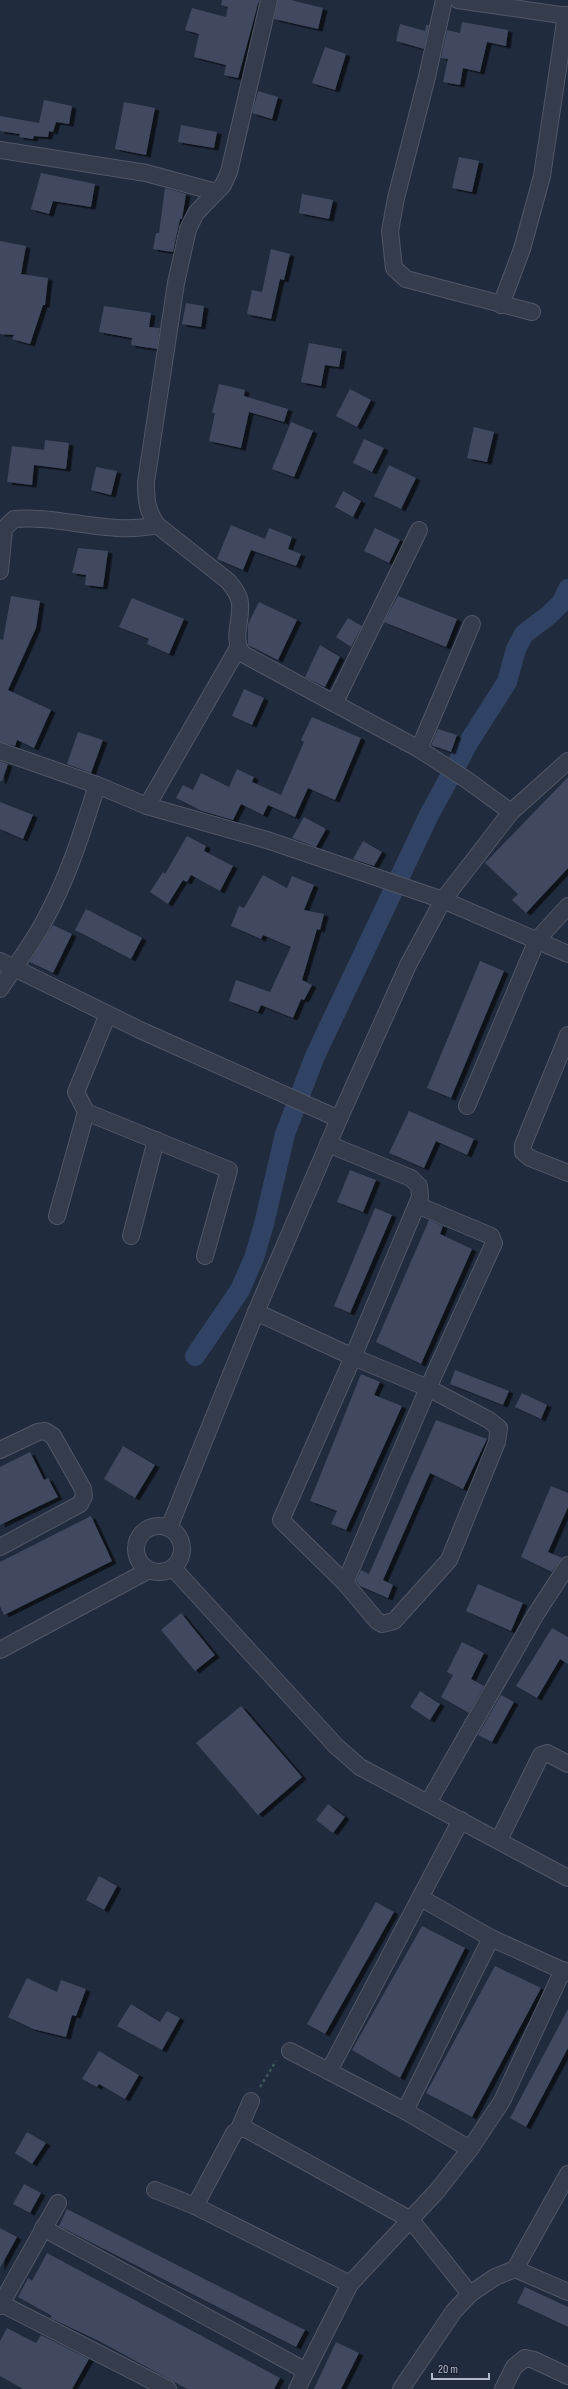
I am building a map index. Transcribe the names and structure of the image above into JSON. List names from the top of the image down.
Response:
{
  "scale_bar": "20 m"
}
